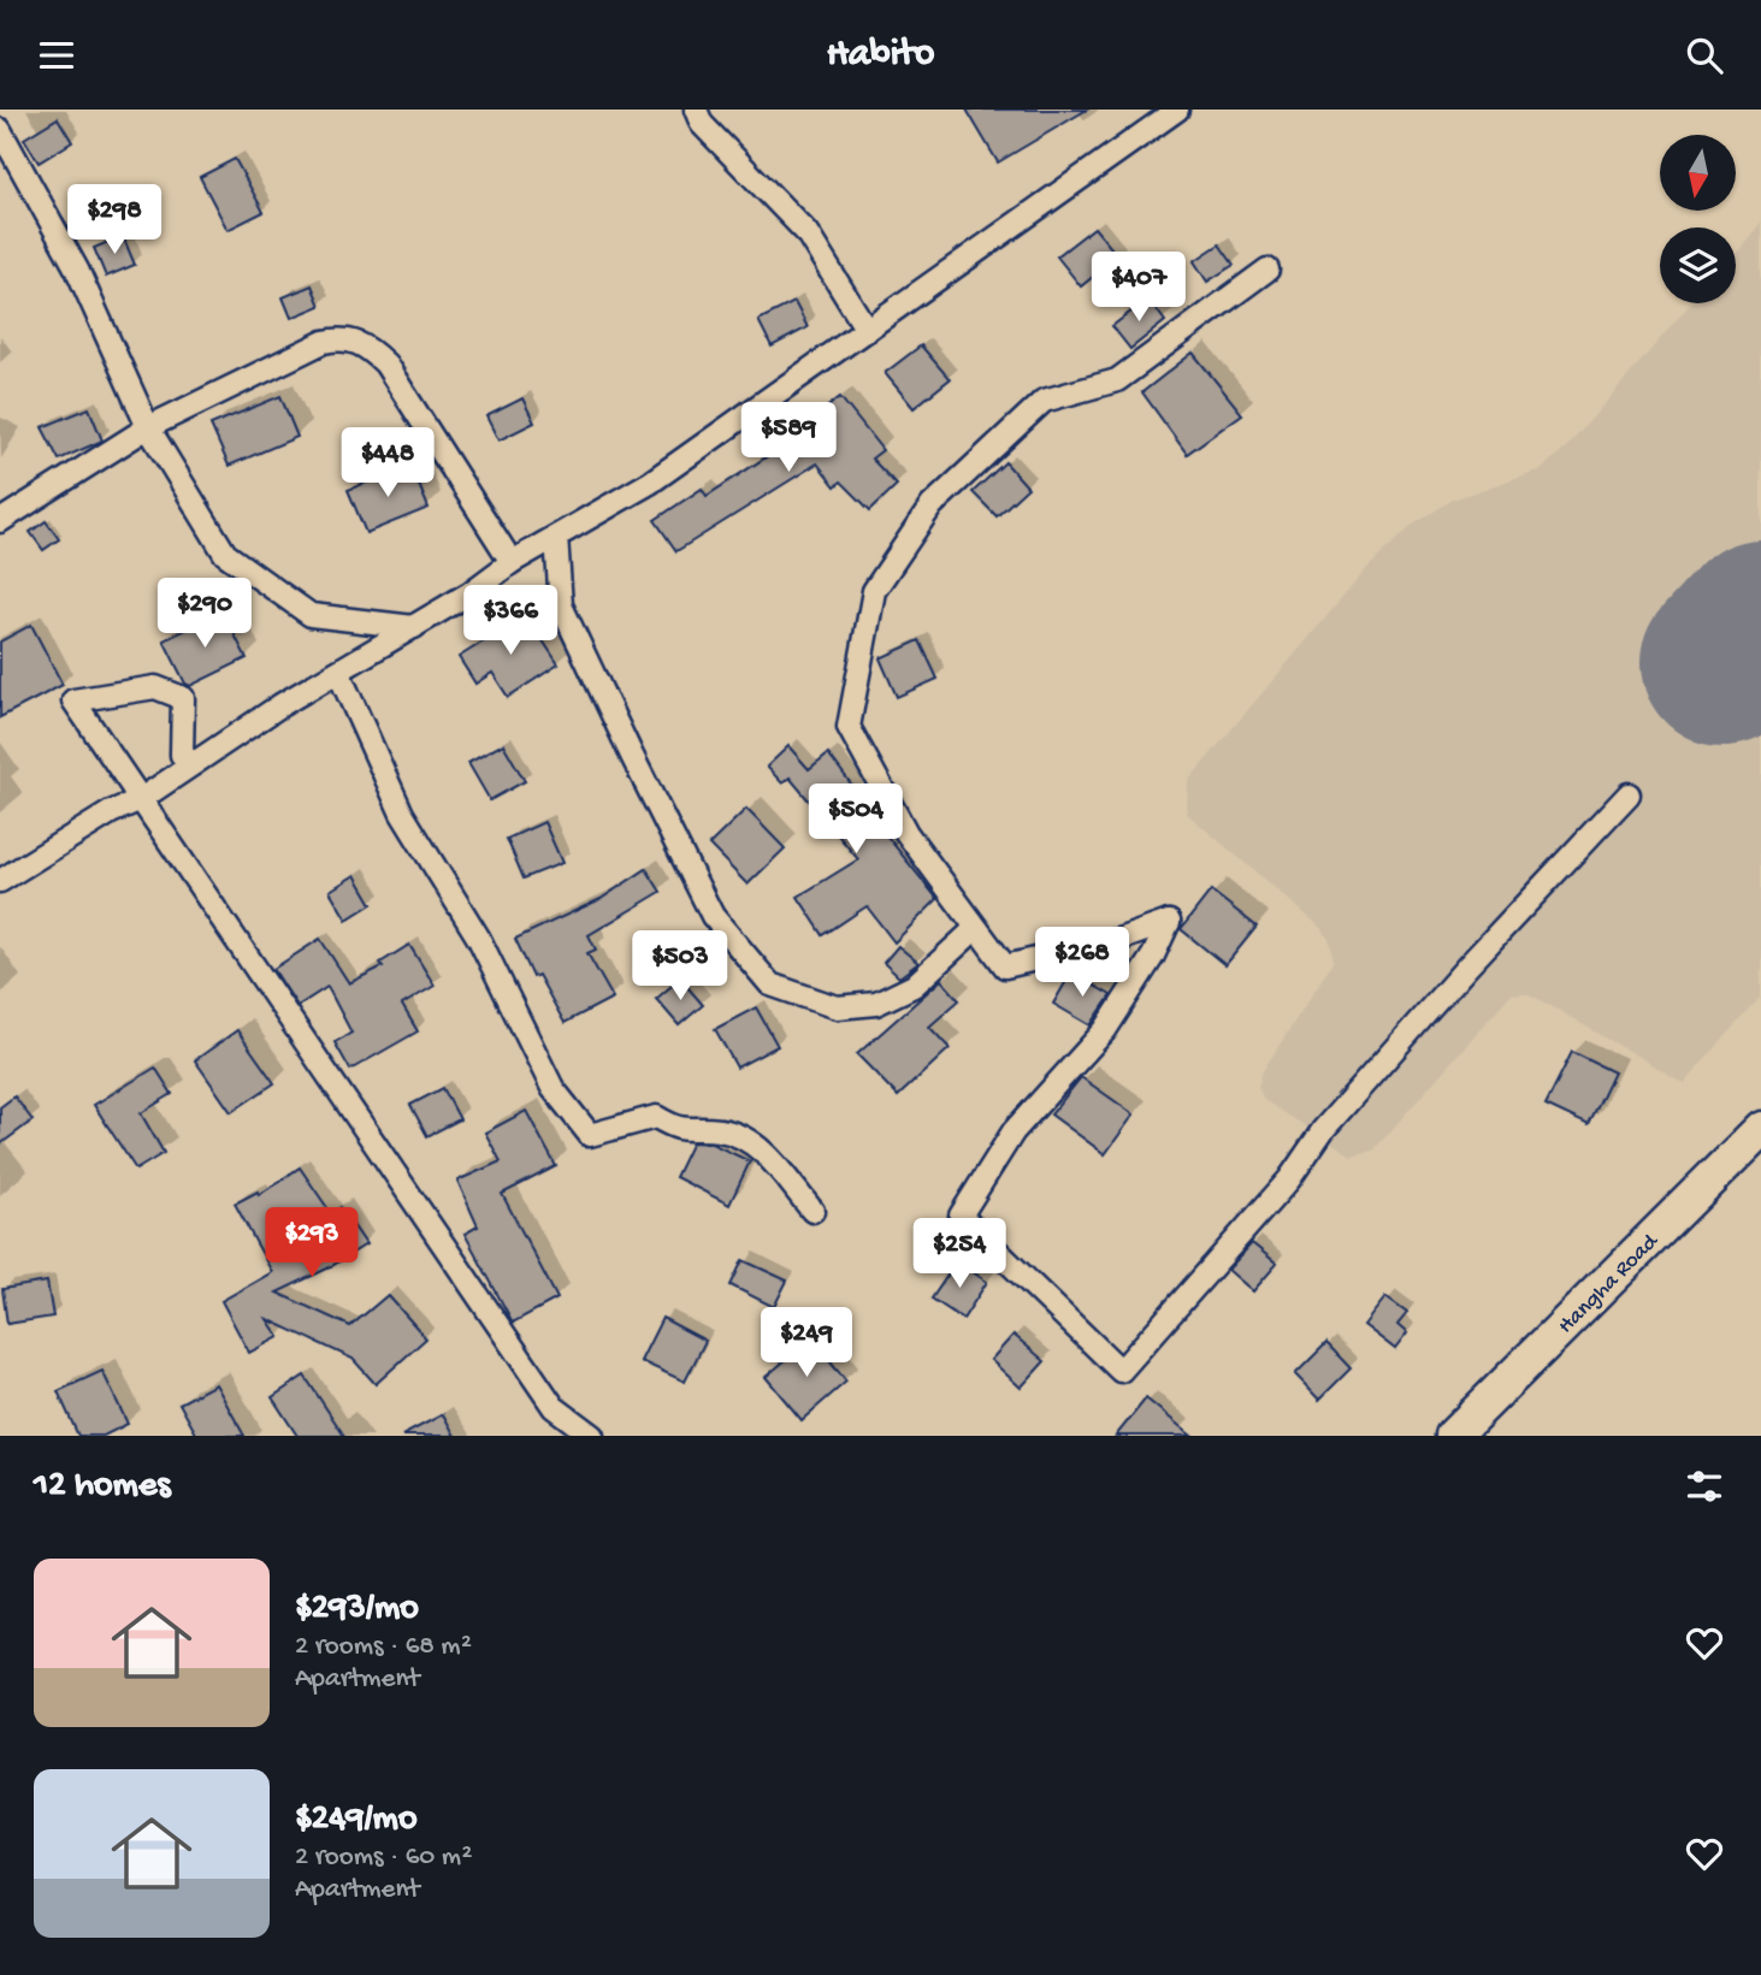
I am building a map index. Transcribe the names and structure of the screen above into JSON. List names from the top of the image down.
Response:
{
  "streets": {
    "highway": ["Hangha Road"]
  },
  "north": "bottom",
  "page": {
    "header": "Habito",
    "price": [
      "$298",
      "$407",
      "$589",
      "$448",
      "$290",
      "$366",
      "$504",
      "$268",
      "$503",
      "$293",
      "$254",
      "$249"
    ],
    "heading": "12 homes",
    "list": [
      {
        "name": "$293/mo",
        "note": "2 rooms · 68 m² · Apartment"
      },
      {
        "name": "$249/mo",
        "note": "2 rooms · 60 m² · Apartment"
      }
    ]
  }
}
